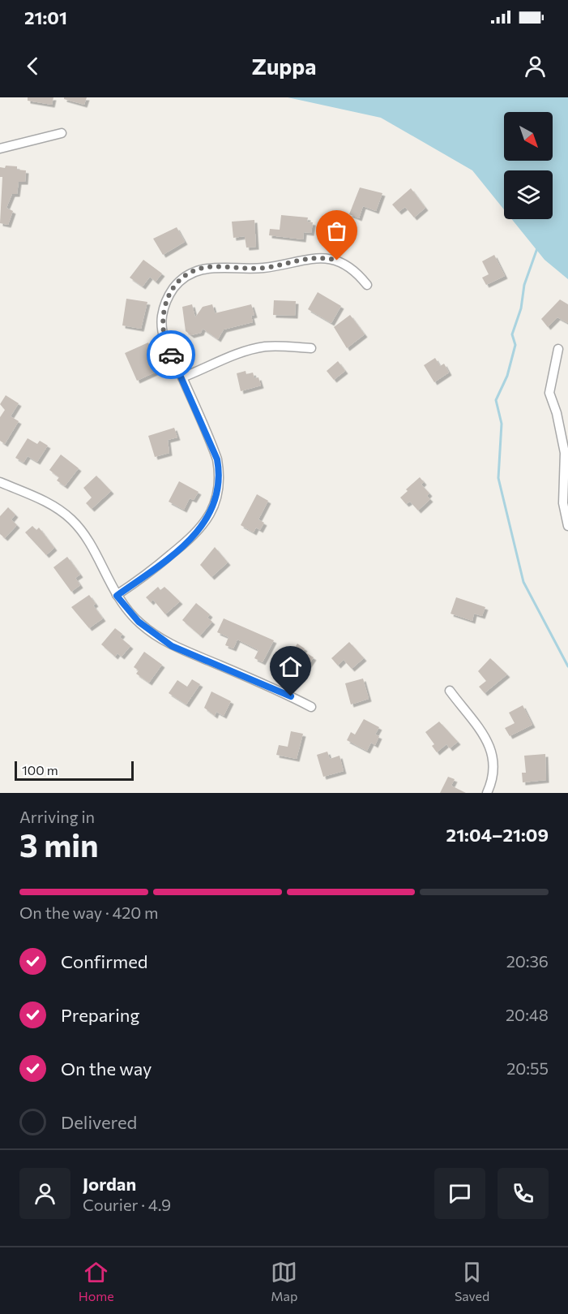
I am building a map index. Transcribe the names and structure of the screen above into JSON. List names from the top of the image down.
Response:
{
  "scale_bar": "100 m",
  "north": "bottom right",
  "page": {
    "status": "21:01",
    "header": "Zuppa",
    "scale": "100 m",
    "heading": ["3 min", "Arriving in", "21:04–21:09"],
    "panel": ["Jordan", "Courier · 4.9"],
    "bar": "On the way · 420 m",
    "list": [
      ["Confirmed", "20:36"],
      ["Preparing", "20:48"],
      ["On the way", "20:55"],
      "Delivered"
    ],
    "tabs": ["Home", "Map", "Saved"]
  }
}
